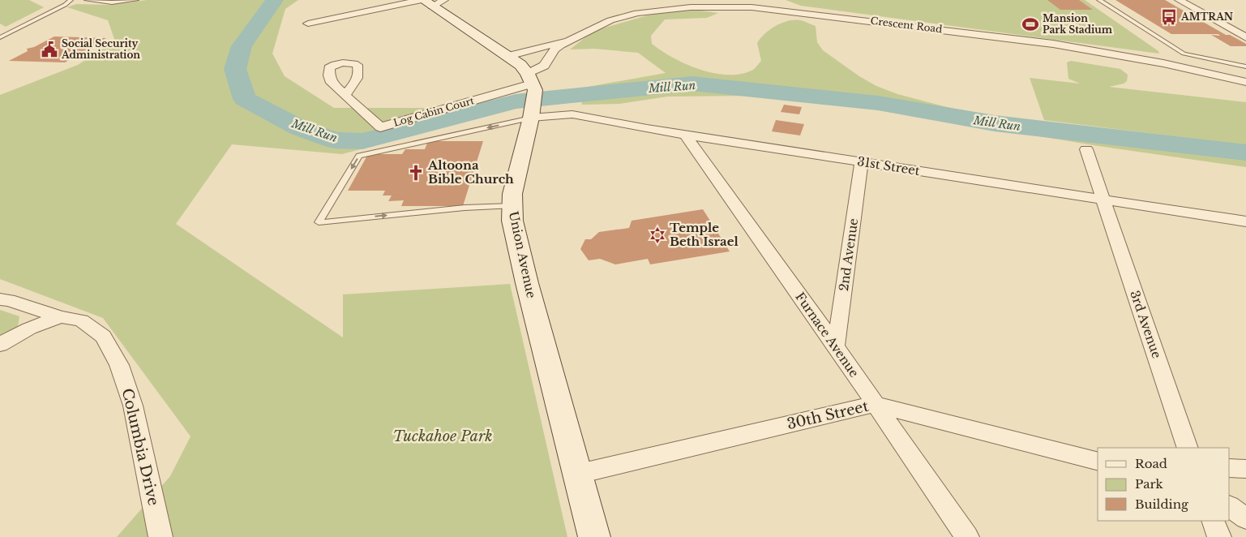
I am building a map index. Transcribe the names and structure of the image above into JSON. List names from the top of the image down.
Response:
{
  "streets": {
    "main road": ["Union Avenue"],
    "street": [
      "Crescent Road",
      "Log Cabin Court",
      "31st Street",
      "2nd Avenue",
      "3rd Avenue",
      "Furnace Avenue",
      "30th Street",
      "Columbia Drive"
    ]
  },
  "crossings": [
    ["Crescent Road", "Log Cabin Court"],
    ["Crescent Road", "31st Street"],
    ["Crescent Road", "Union Avenue"],
    ["Log Cabin Court", "31st Street"],
    ["Log Cabin Court", "Union Avenue"],
    ["31st Street", "Union Avenue"],
    ["31st Street", "2nd Avenue"],
    ["31st Street", "3rd Avenue"],
    ["31st Street", "Furnace Avenue"],
    ["Union Avenue", "30th Street"],
    ["2nd Avenue", "Furnace Avenue"],
    ["Furnace Avenue", "30th Street"]
  ],
  "water": ["Mill Run"],
  "parks": ["Tuckahoe Park"],
  "places": {
    "bus stop": ["AMTRAN"],
    "sports": ["Mansion Park Stadium"],
    "public building": ["Social Security Administration"],
    "church": ["Altoona Bible Church"],
    "synagogue": ["Temple Beth Israel"]
  },
  "legend": ["Road", "Park", "Building"]
}
